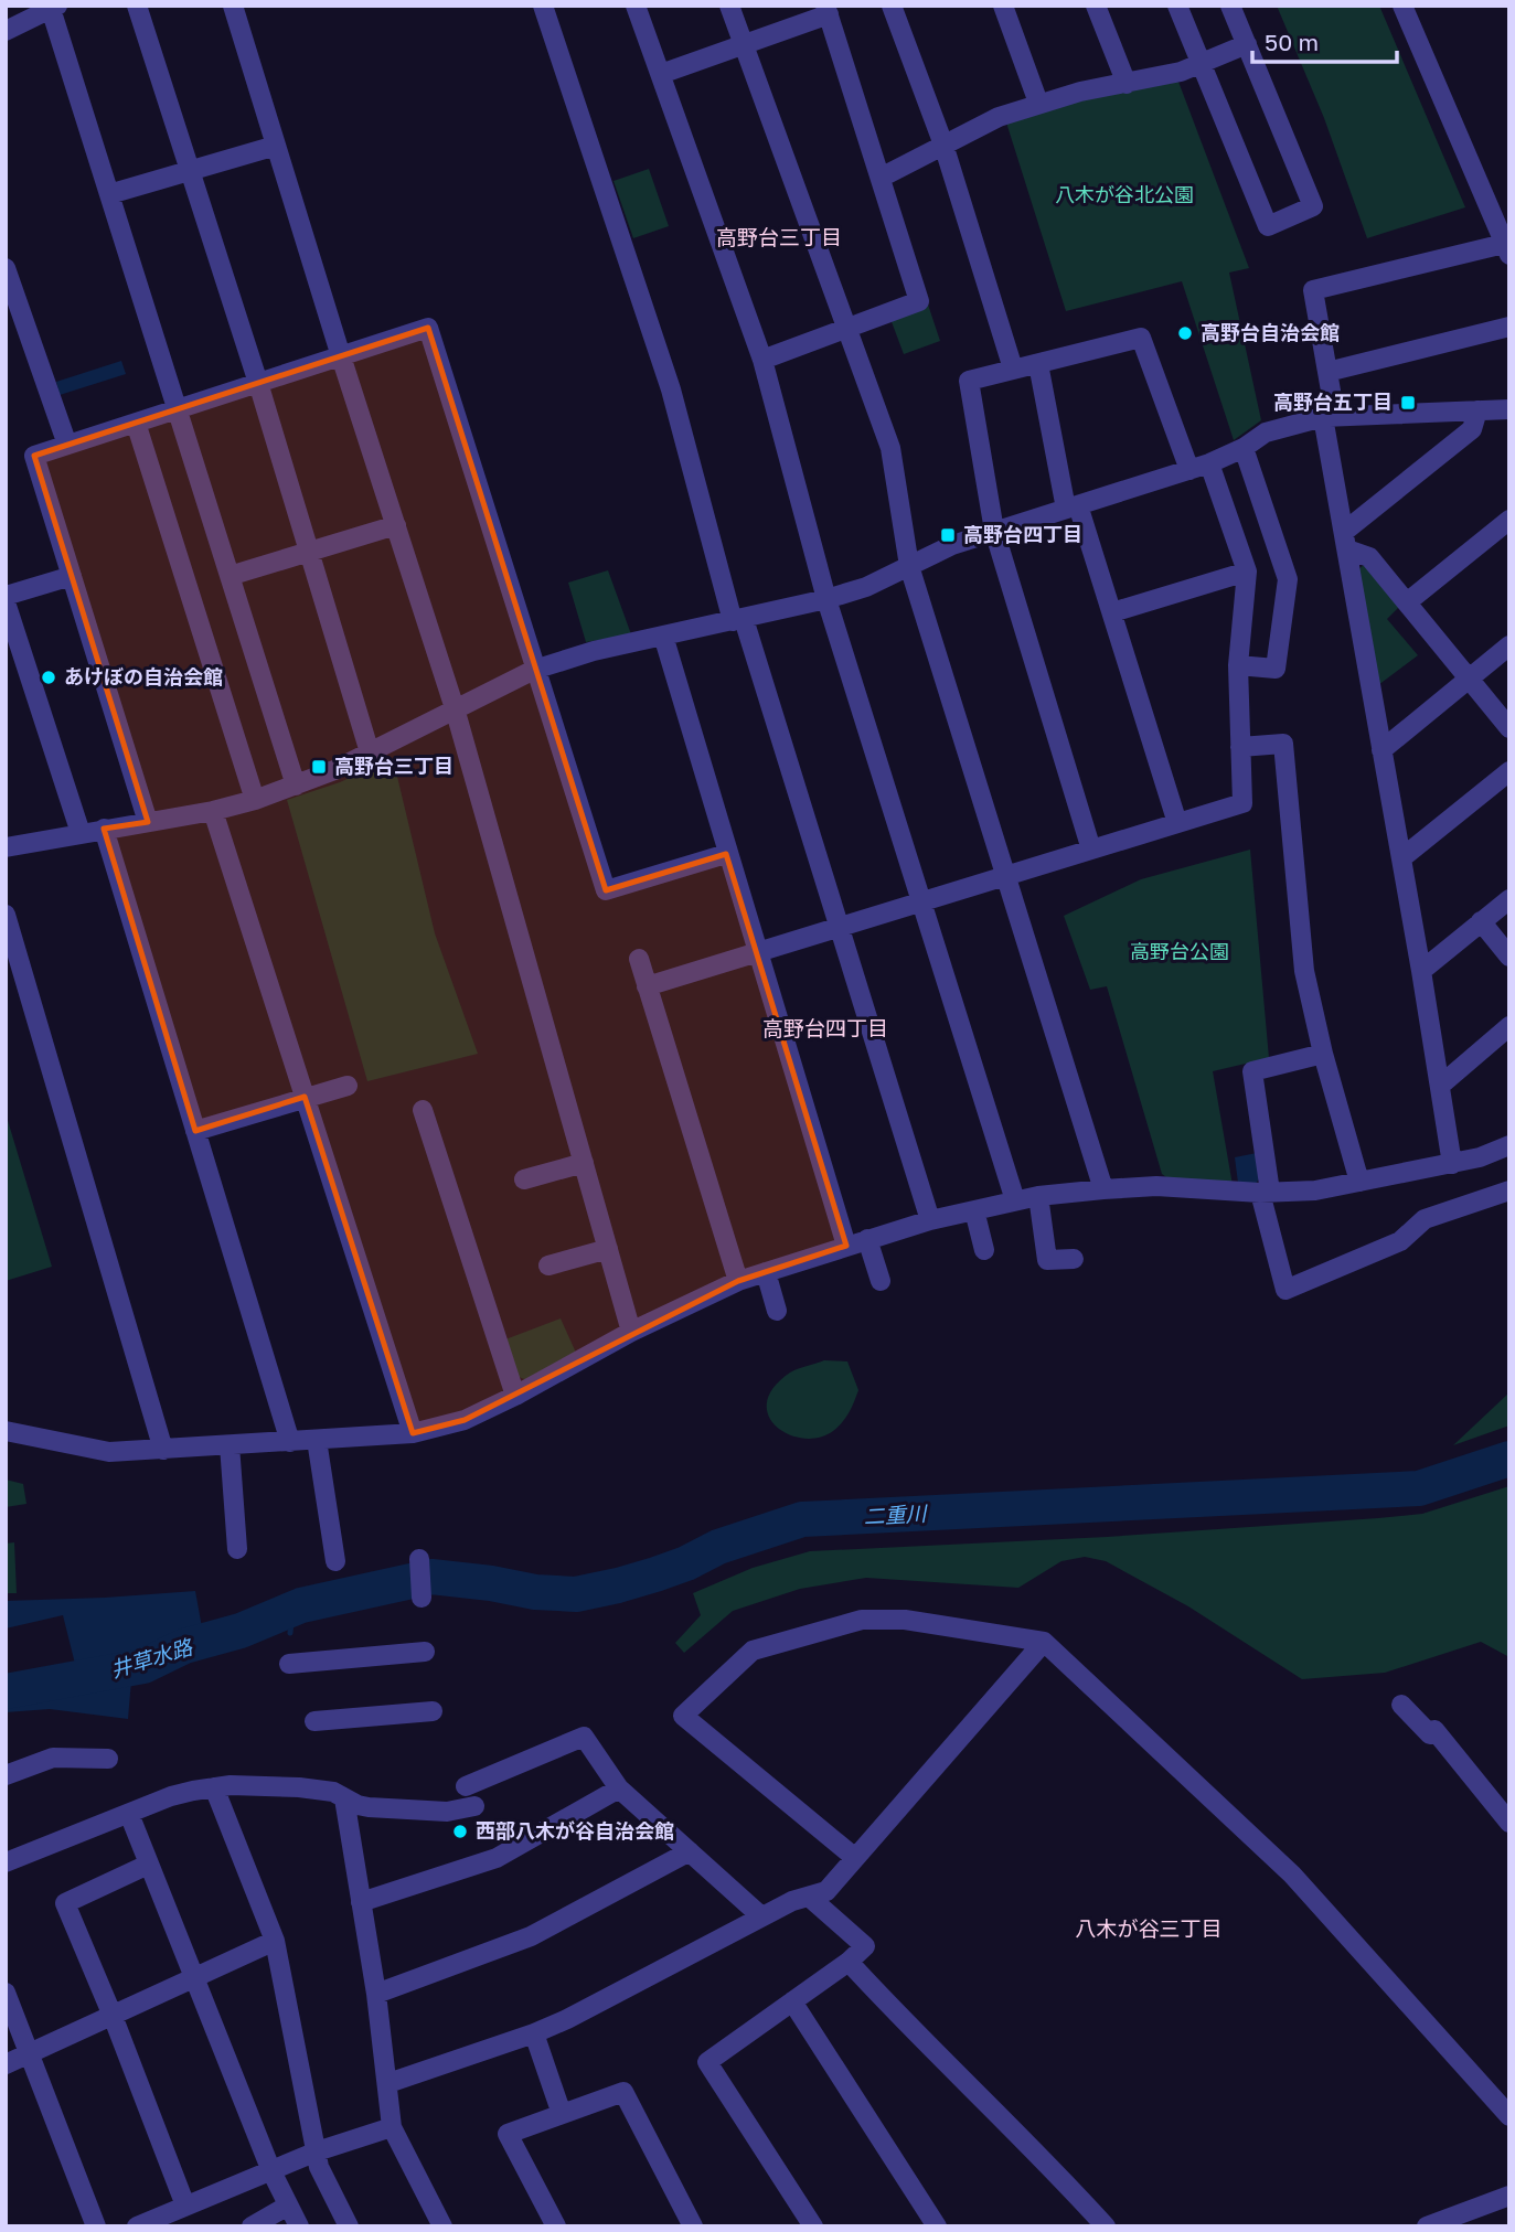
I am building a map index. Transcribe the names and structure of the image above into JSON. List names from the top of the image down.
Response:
{
  "districts": ["高野台三丁目", "高野台四丁目", "八木が谷三丁目"],
  "water": ["二重川", "井草水路"],
  "parks": ["八木が谷北公園", "高野台公園"],
  "places": {
    "other": ["高野台自治会館", "あけぼの自治会館", "西部八木が谷自治会館"],
    "transit": ["高野台五丁目", "高野台四丁目", "高野台三丁目"]
  },
  "scale_bar": "50 m"
}
